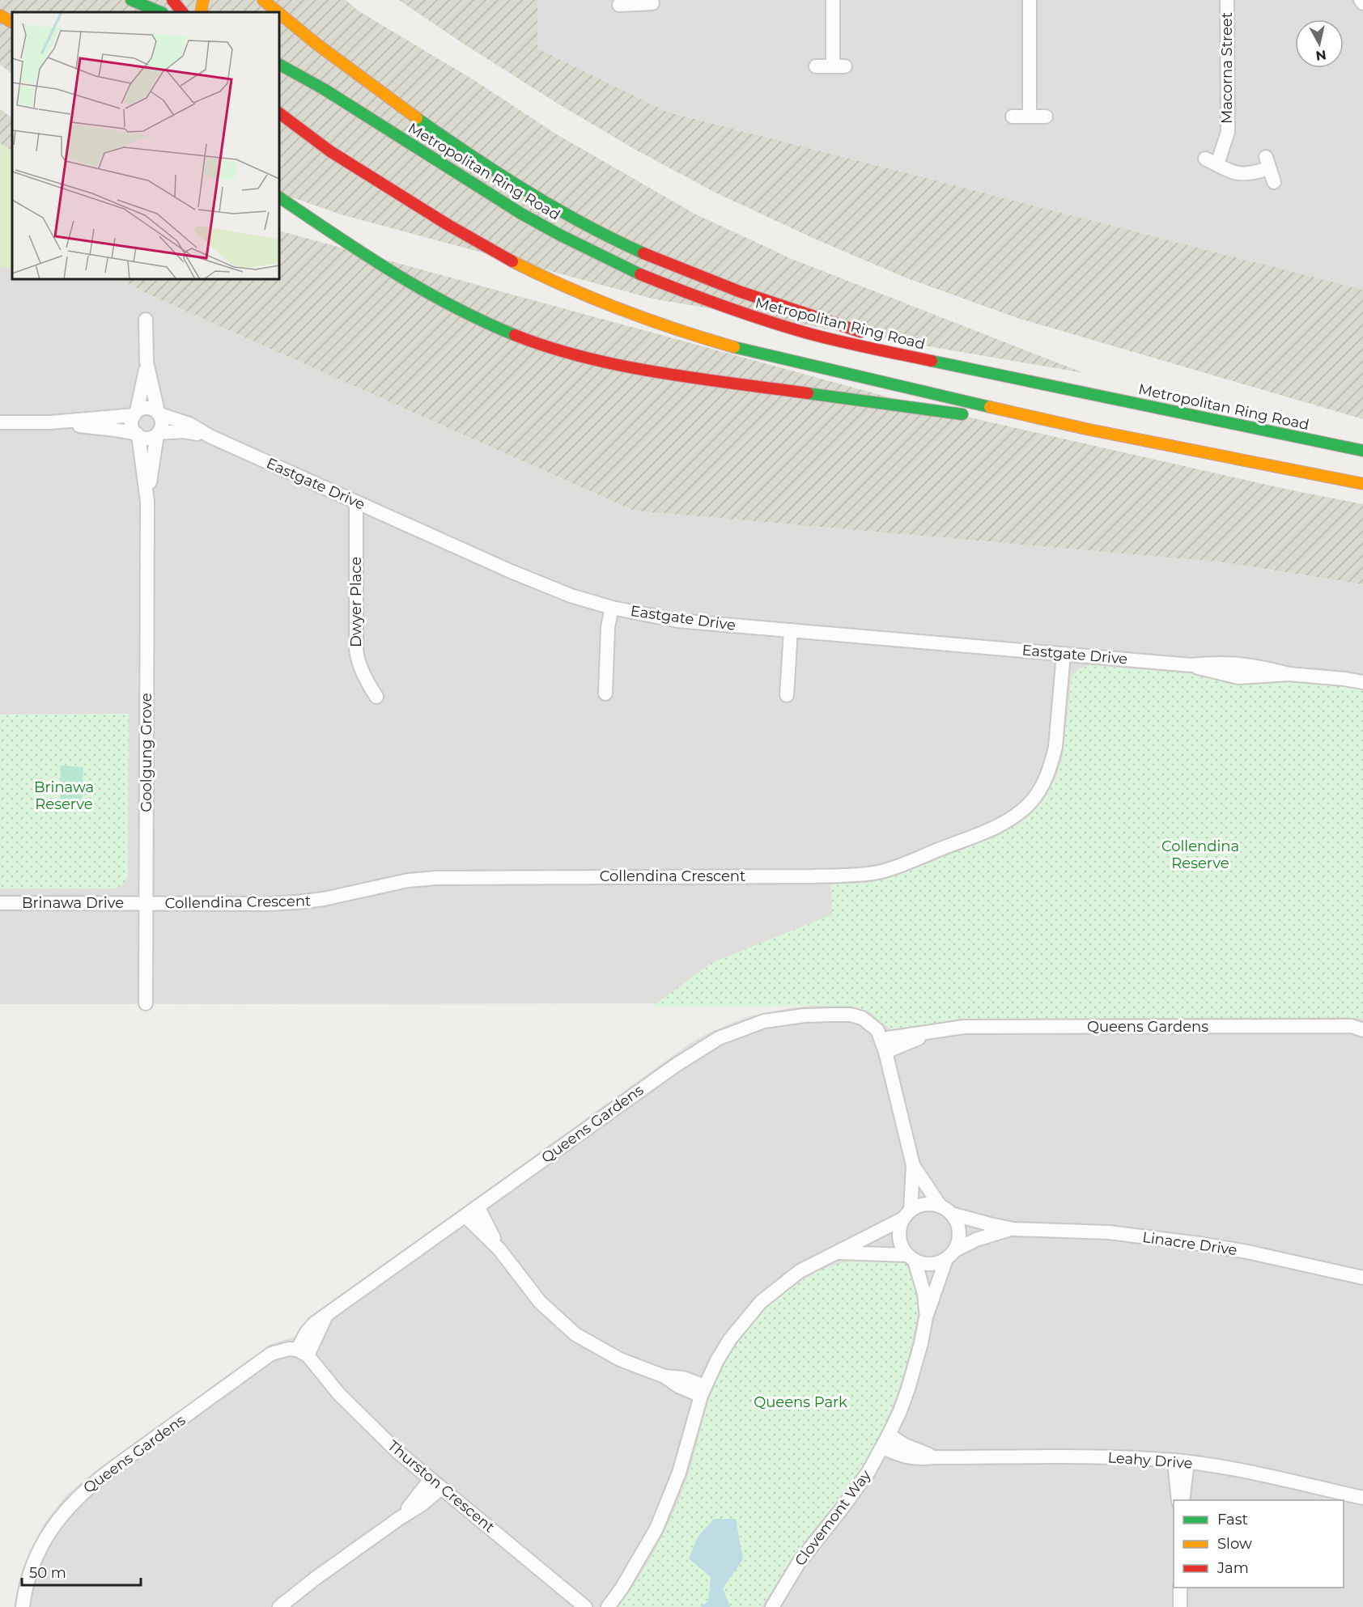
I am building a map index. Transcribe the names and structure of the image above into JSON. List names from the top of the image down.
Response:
{
  "streets": {
    "highway": ["Metropolitan Ring Road"],
    "street": [
      "Macorna Street",
      "Eastgate Drive",
      "Dwyer Place",
      "Goolgung Grove",
      "Collendina Crescent",
      "Brinawa Drive",
      "Queens Gardens",
      "Linacre Drive",
      "Leahy Drive",
      "Thurston Crescent",
      "Clovemont Way"
    ]
  },
  "crossings": [
    ["Eastgate Drive", "Dwyer Place"],
    ["Eastgate Drive", "Goolgung Grove"],
    ["Eastgate Drive", "Collendina Crescent"],
    ["Goolgung Grove", "Collendina Crescent"],
    ["Goolgung Grove", "Brinawa Drive"],
    ["Collendina Crescent", "Brinawa Drive"],
    ["Queens Gardens", "Thurston Crescent"],
    ["Linacre Drive", "Clovemont Way"],
    ["Leahy Drive", "Clovemont Way"]
  ],
  "parks": ["Brinawa Reserve", "Collendina Reserve", "Queens Park"],
  "legend": ["Fast", "Slow", "Jam"],
  "scale_bar": "50 m",
  "north": "bottom"
}
